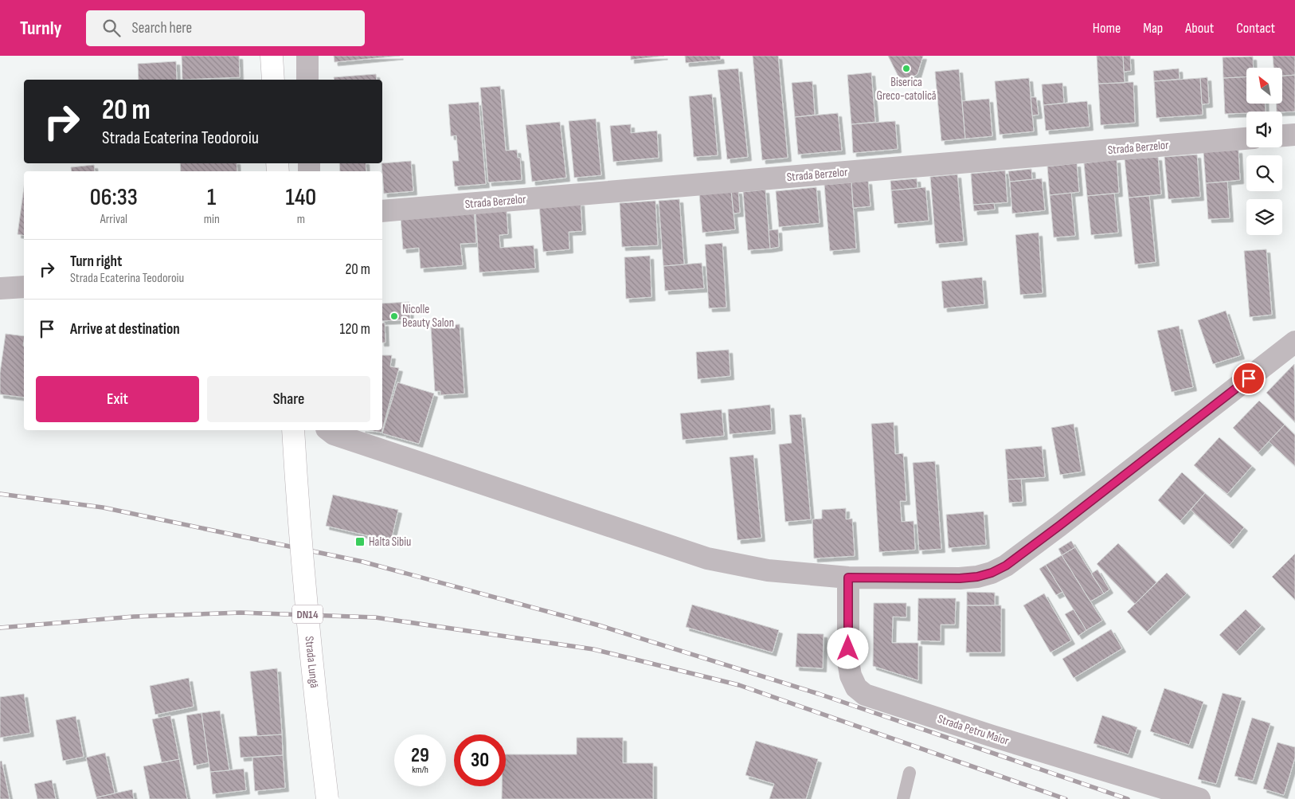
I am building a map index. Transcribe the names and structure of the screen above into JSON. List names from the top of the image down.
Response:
{
  "streets": {
    "main road": ["DN14", "Strada Lungă"],
    "street": ["Strada Berzelor", "Strada Petru Maior"]
  },
  "places": {
    "other": ["Biserica Greco-catolică", "Nicolle Beauty Salon"],
    "transit": ["Halta Sibiu"]
  },
  "north": "top left",
  "page": {
    "header": "Turnly",
    "search": "Search here",
    "nav": [
      "Home",
      "Map",
      "About",
      "Contact"
    ],
    "turn": ["20 m", "Strada Ecaterina Teodoroiu"],
    "eta": [
      "06:33",
      "Arrival",
      "1",
      "min",
      "140",
      "m"
    ],
    "list": [
      {
        "name": "Turn right",
        "note": "Strada Ecaterina Teodoroiu",
        "value": "20 m"
      },
      {
        "name": "Arrive at destination",
        "value": "120 m"
      }
    ],
    "buttons": ["Exit", "Share"],
    "speed": "29 km/h",
    "limit": "30"
  }
}
